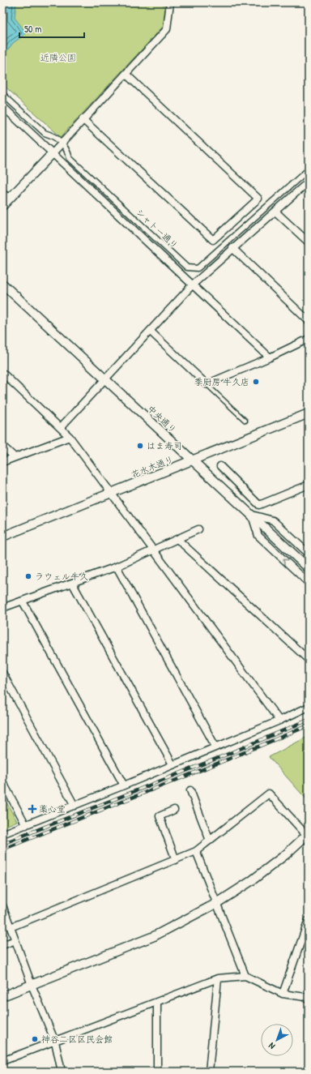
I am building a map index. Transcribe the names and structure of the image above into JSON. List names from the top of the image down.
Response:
{
  "streets": {
    "street": ["シャトー通り", "中央通り", "花水木通り"]
  },
  "crossings": [
    ["中央通り", "花水木通り"]
  ],
  "parks": ["近隣公園"],
  "places": {
    "other": [
      "季厨房 牛久店",
      "はま寿司",
      "ラウェル牛久",
      "神谷二区区民会館"
    ],
    "health": ["薬心堂"]
  },
  "scale_bar": "50 m",
  "north": "bottom left"
}
